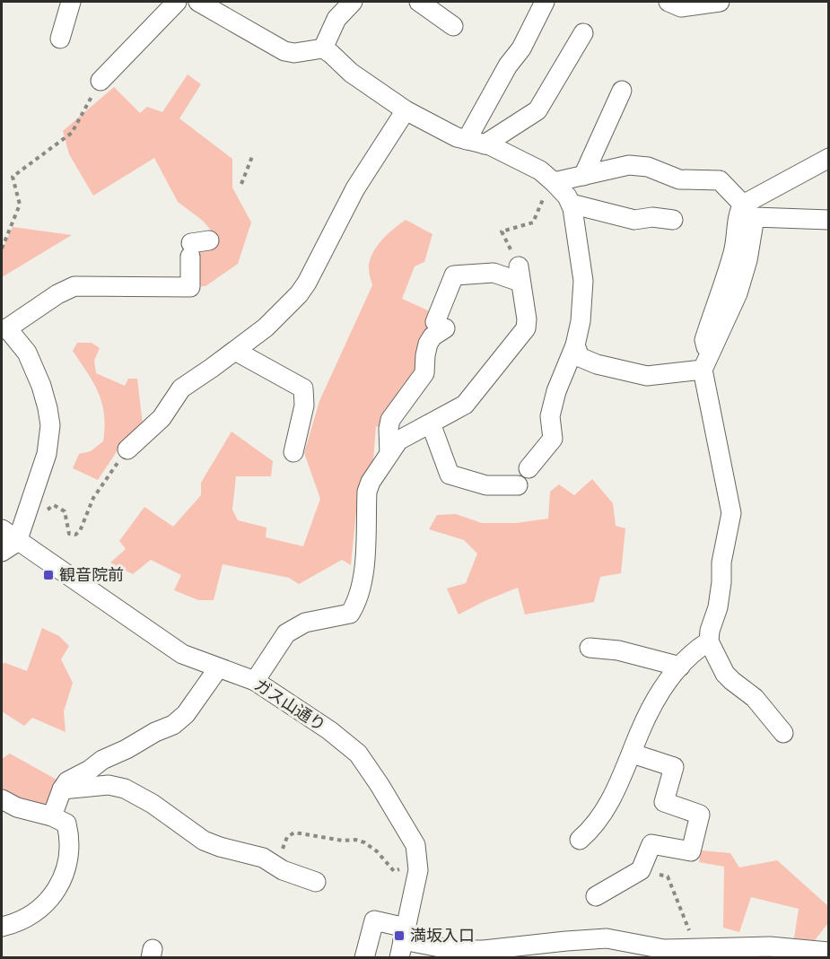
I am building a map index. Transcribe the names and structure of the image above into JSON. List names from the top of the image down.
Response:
{
  "streets": {
    "street": ["ガス山通り"]
  },
  "places": {
    "transit": ["観音院前", "満坂入口"]
  }
}
